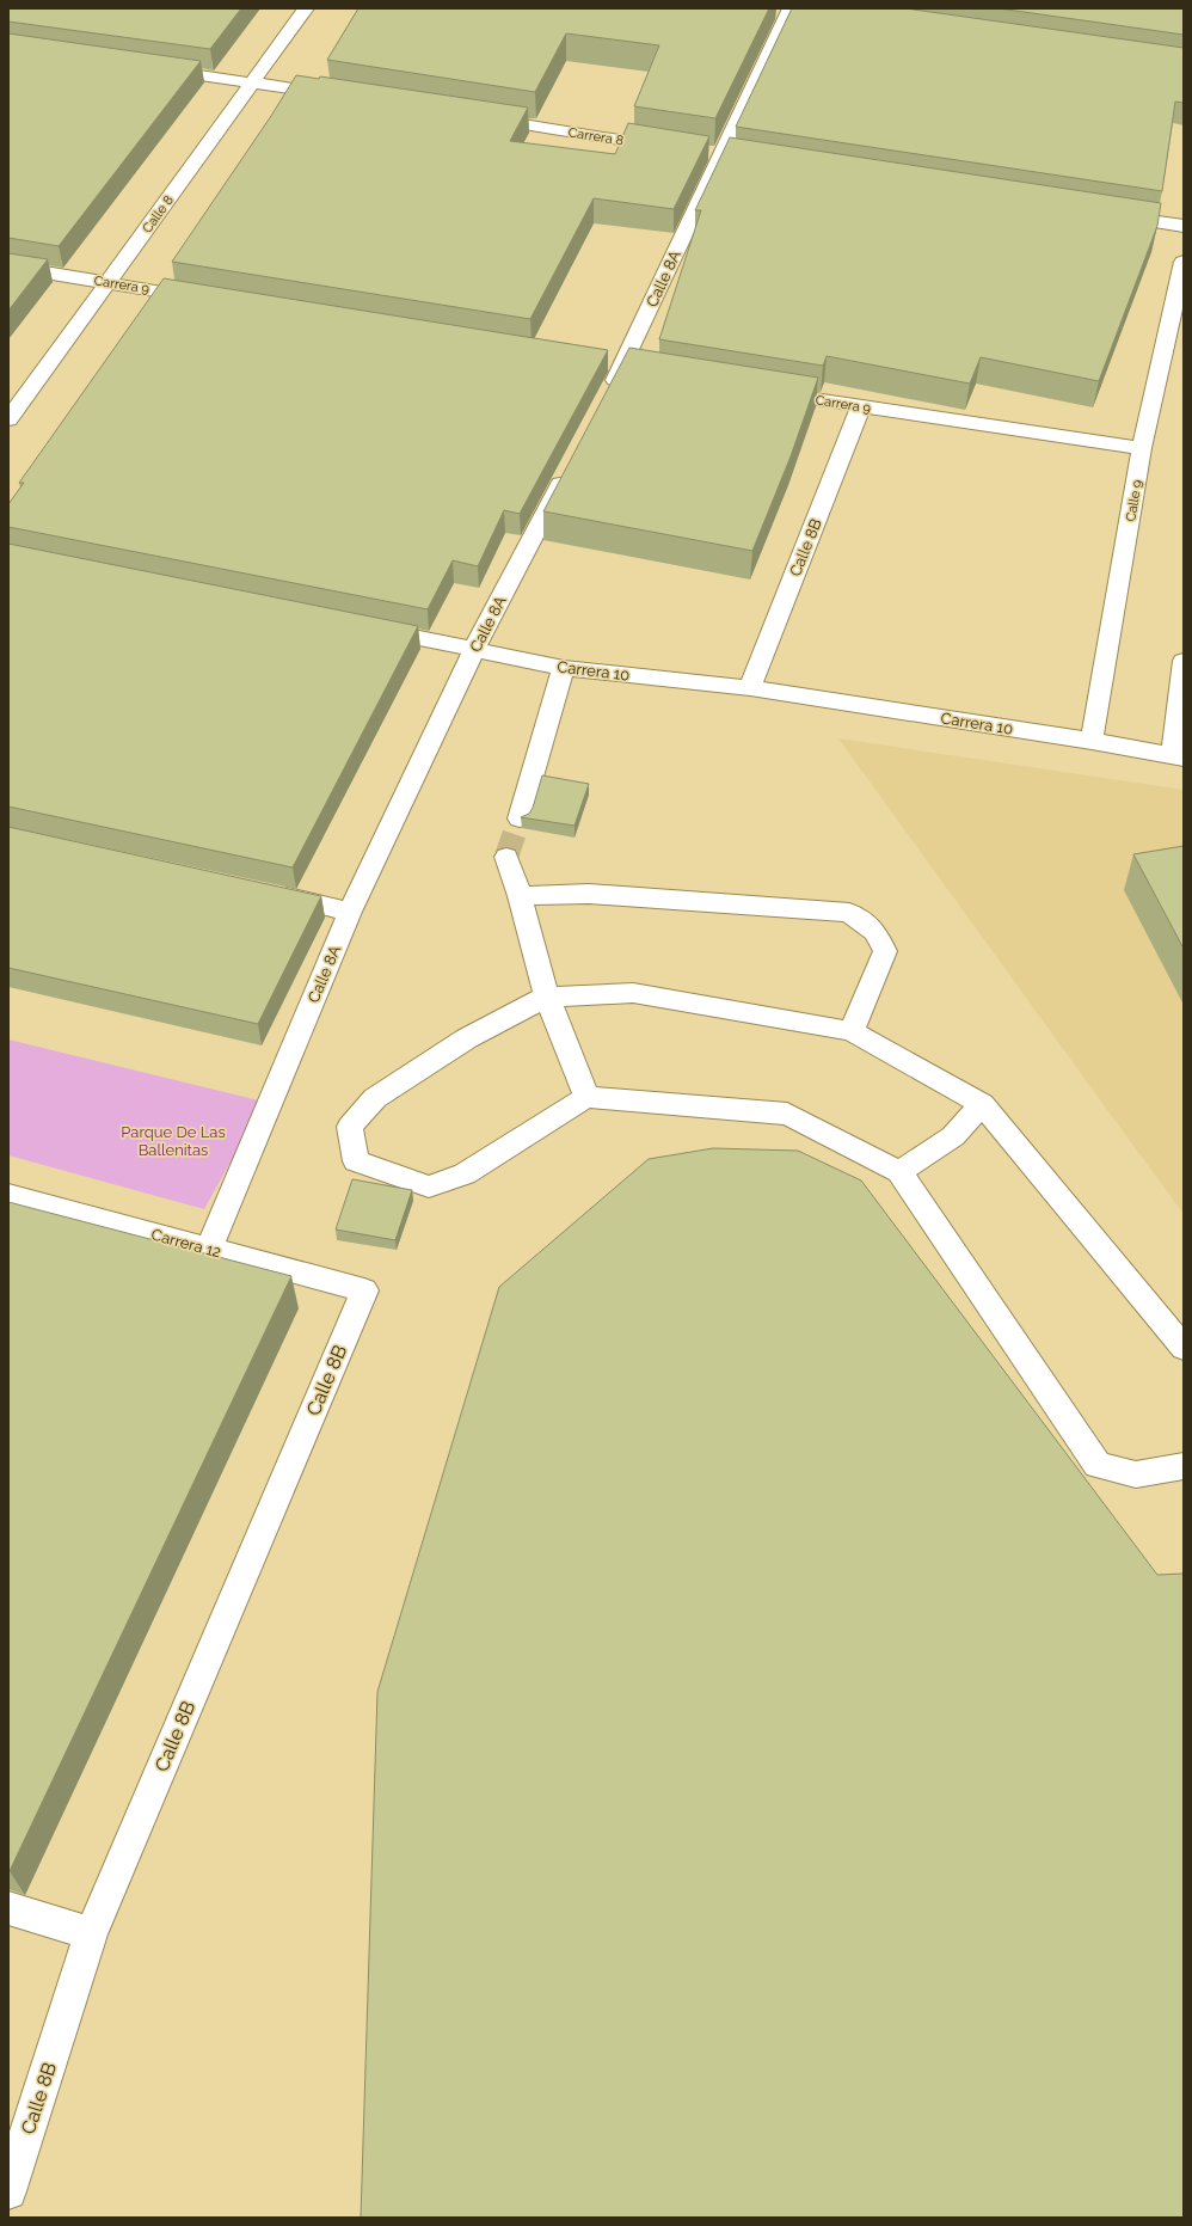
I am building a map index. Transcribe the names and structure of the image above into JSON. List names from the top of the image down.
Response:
{
  "streets": {
    "street": [
      "Carrera 8",
      "Calle 8",
      "Calle 8A",
      "Carrera 9",
      "Calle 9",
      "Calle 8B",
      "Carrera 10",
      "Carrera 12"
    ]
  },
  "crossings": [
    ["Calle 8", "Carrera 9"],
    ["Calle 8A", "Carrera 10"],
    ["Calle 8A", "Carrera 12"],
    ["Carrera 9", "Calle 9"],
    ["Carrera 9", "Calle 8B"],
    ["Calle 9", "Carrera 10"],
    ["Calle 8B", "Carrera 10"],
    ["Calle 8B", "Carrera 12"]
  ],
  "parks": ["Parque De Las Ballenitas"]
}
